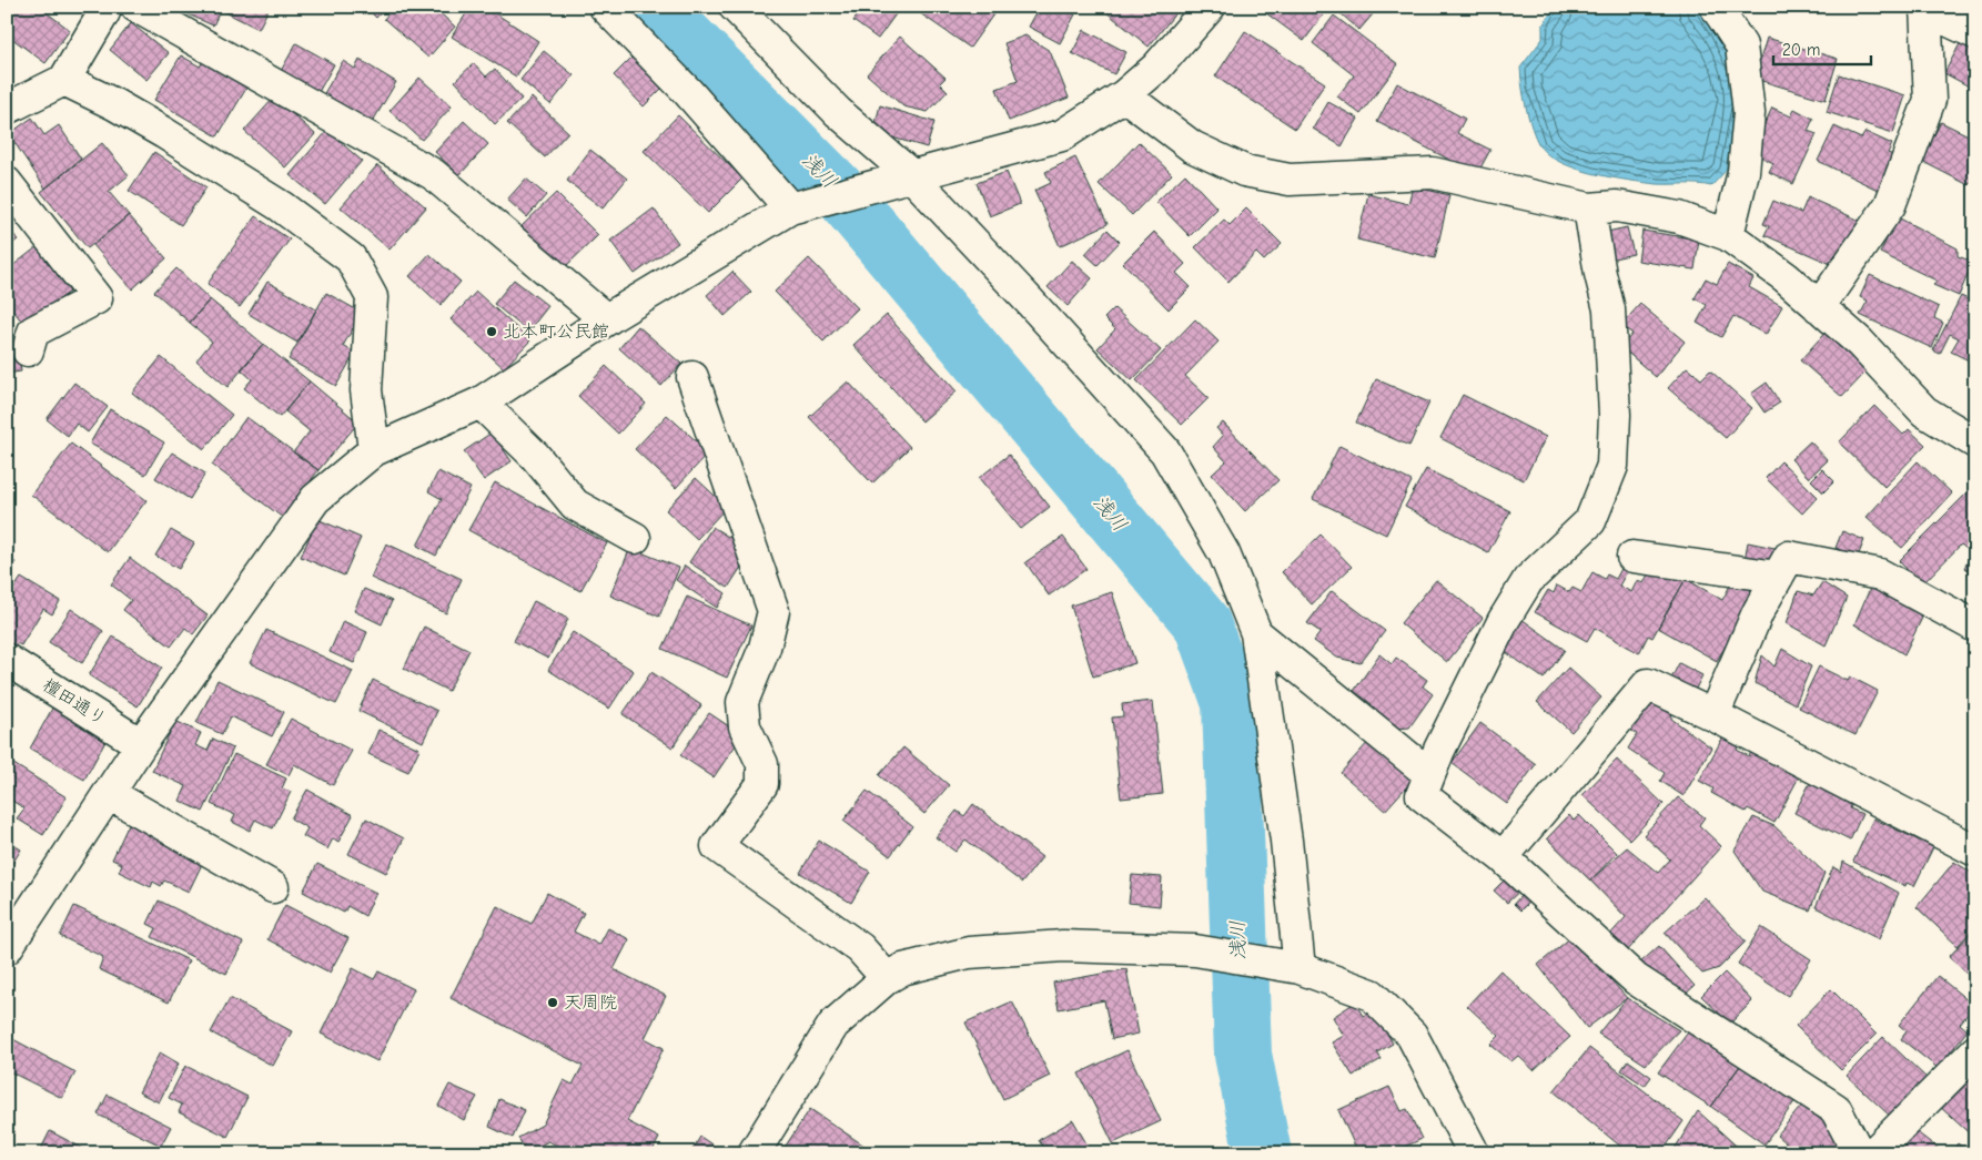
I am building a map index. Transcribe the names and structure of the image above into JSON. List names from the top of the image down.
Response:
{
  "streets": {
    "street": ["檀田通り"]
  },
  "water": ["浅川"],
  "places": ["北本町公民館", "天周院"],
  "scale_bar": "20 m"
}
